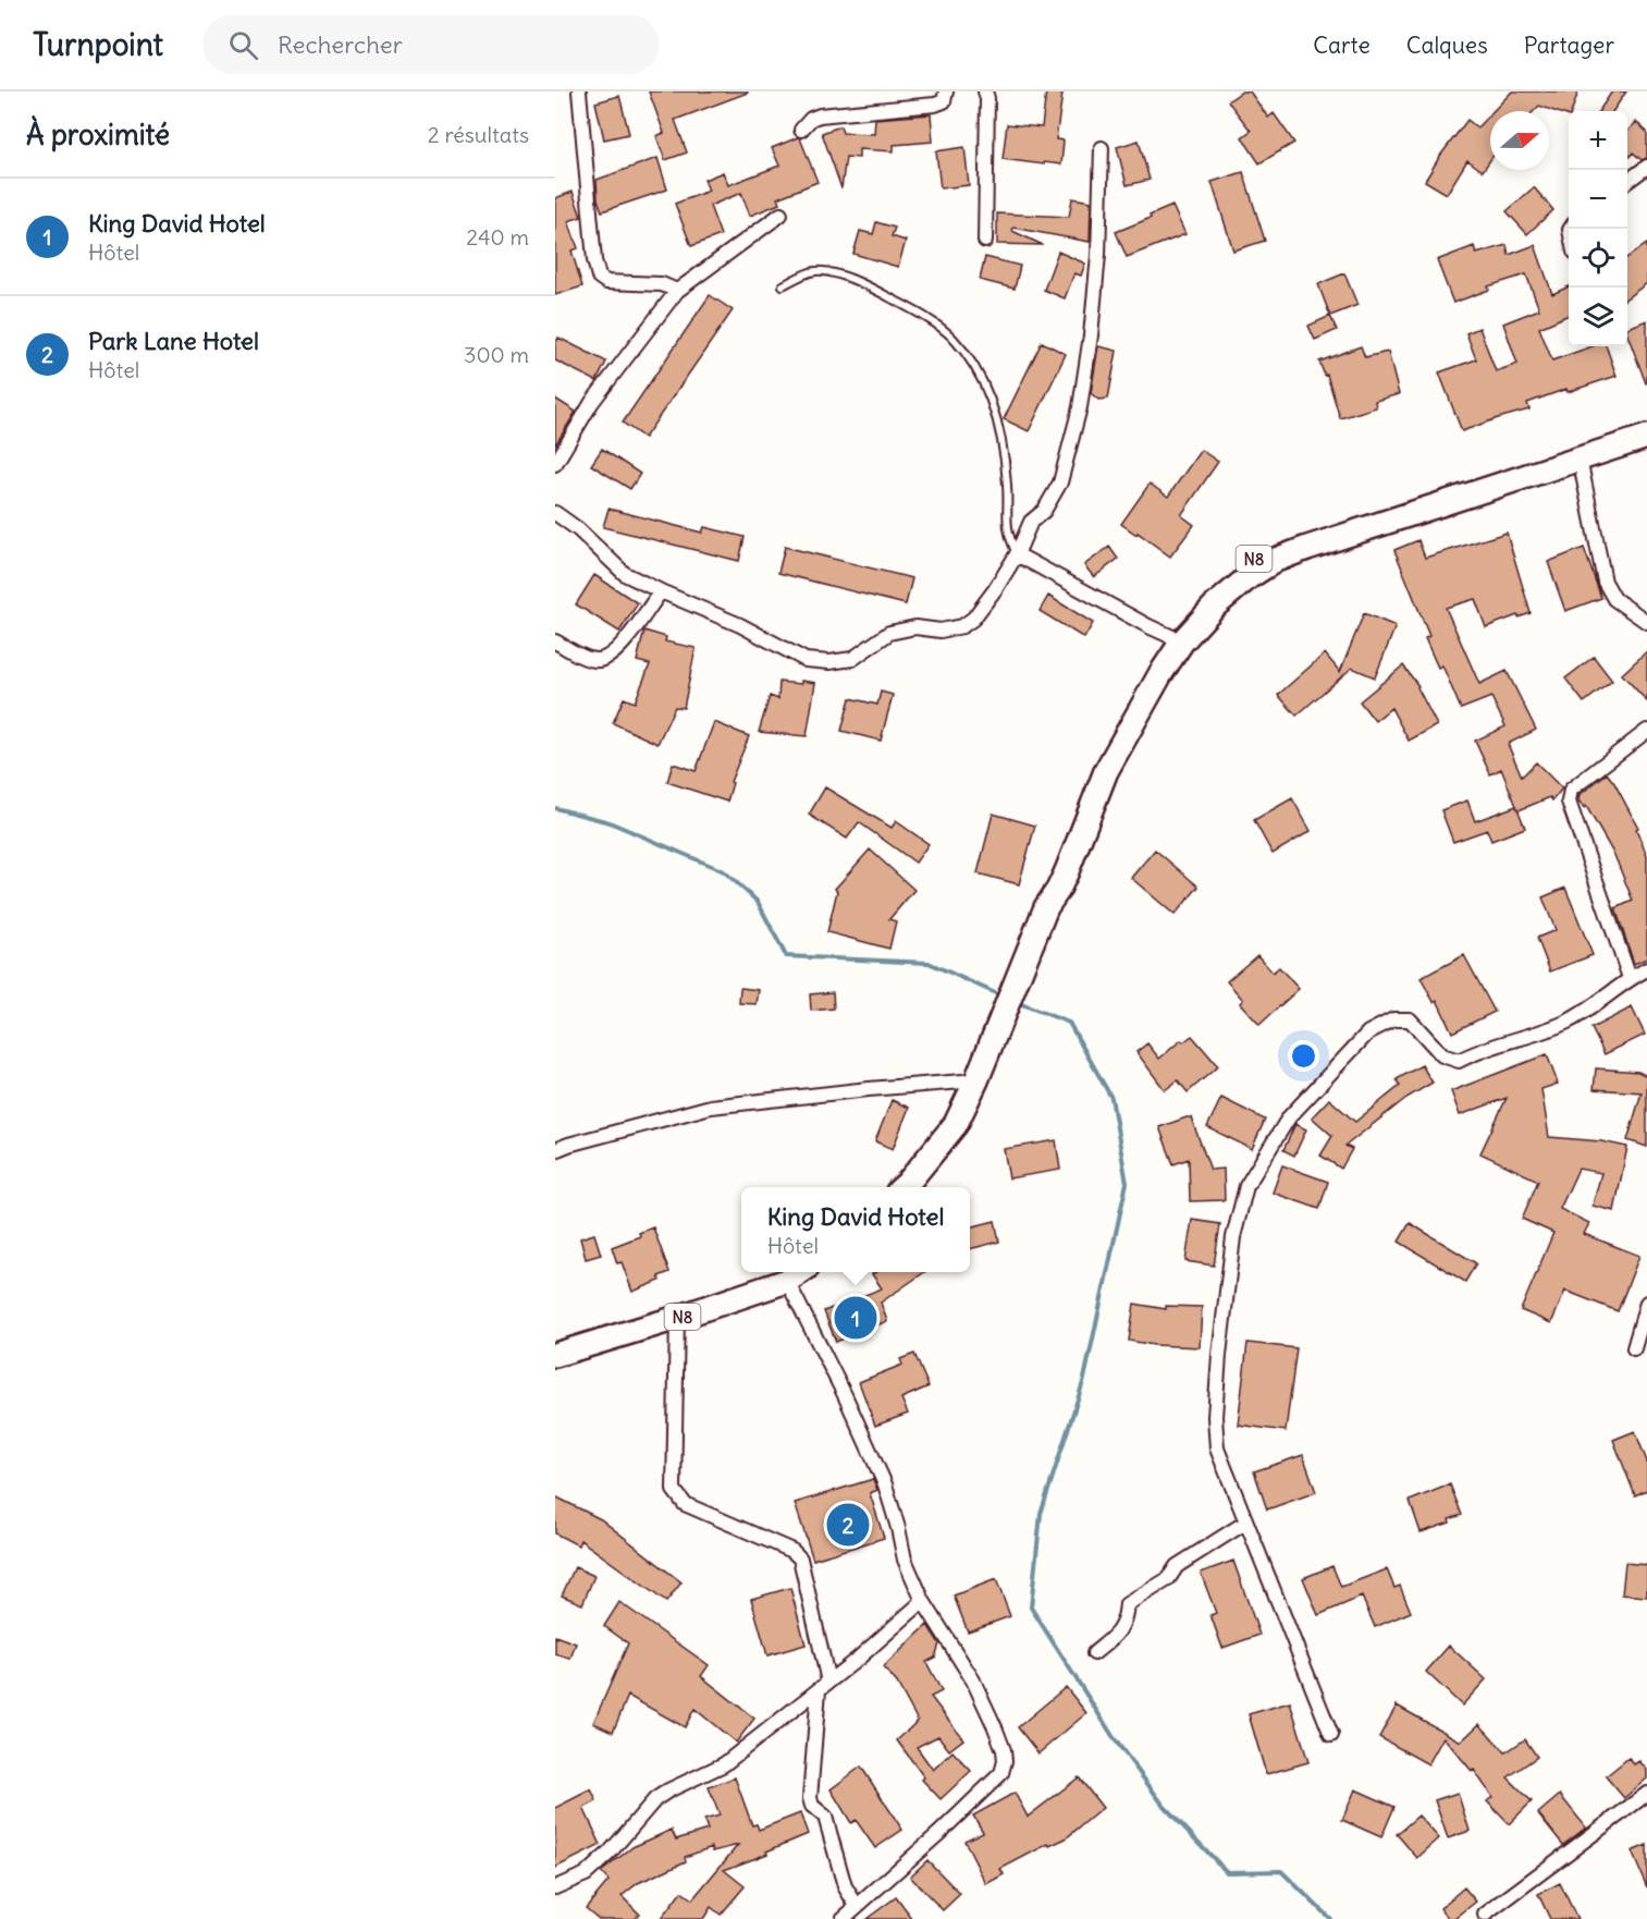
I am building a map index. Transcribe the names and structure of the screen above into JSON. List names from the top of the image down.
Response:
{
  "streets": {
    "highway": ["N8"]
  },
  "north": "right",
  "page": {
    "header": "Turnpoint",
    "search": "Rechercher",
    "nav": ["Carte", "Calques", "Partager"],
    "heading": ["À proximité", "2 résultats"],
    "map_buttons": ["+", "−"],
    "list": [
      {
        "mark": "1",
        "name": "King David Hotel",
        "note": "Hôtel",
        "value": "240 m"
      },
      {
        "mark": "2",
        "name": "Park Lane Hotel",
        "note": "Hôtel",
        "value": "300 m"
      }
    ],
    "popup": ["King David Hotel", "Hôtel"],
    "pins": ["1", "2"]
  }
}
